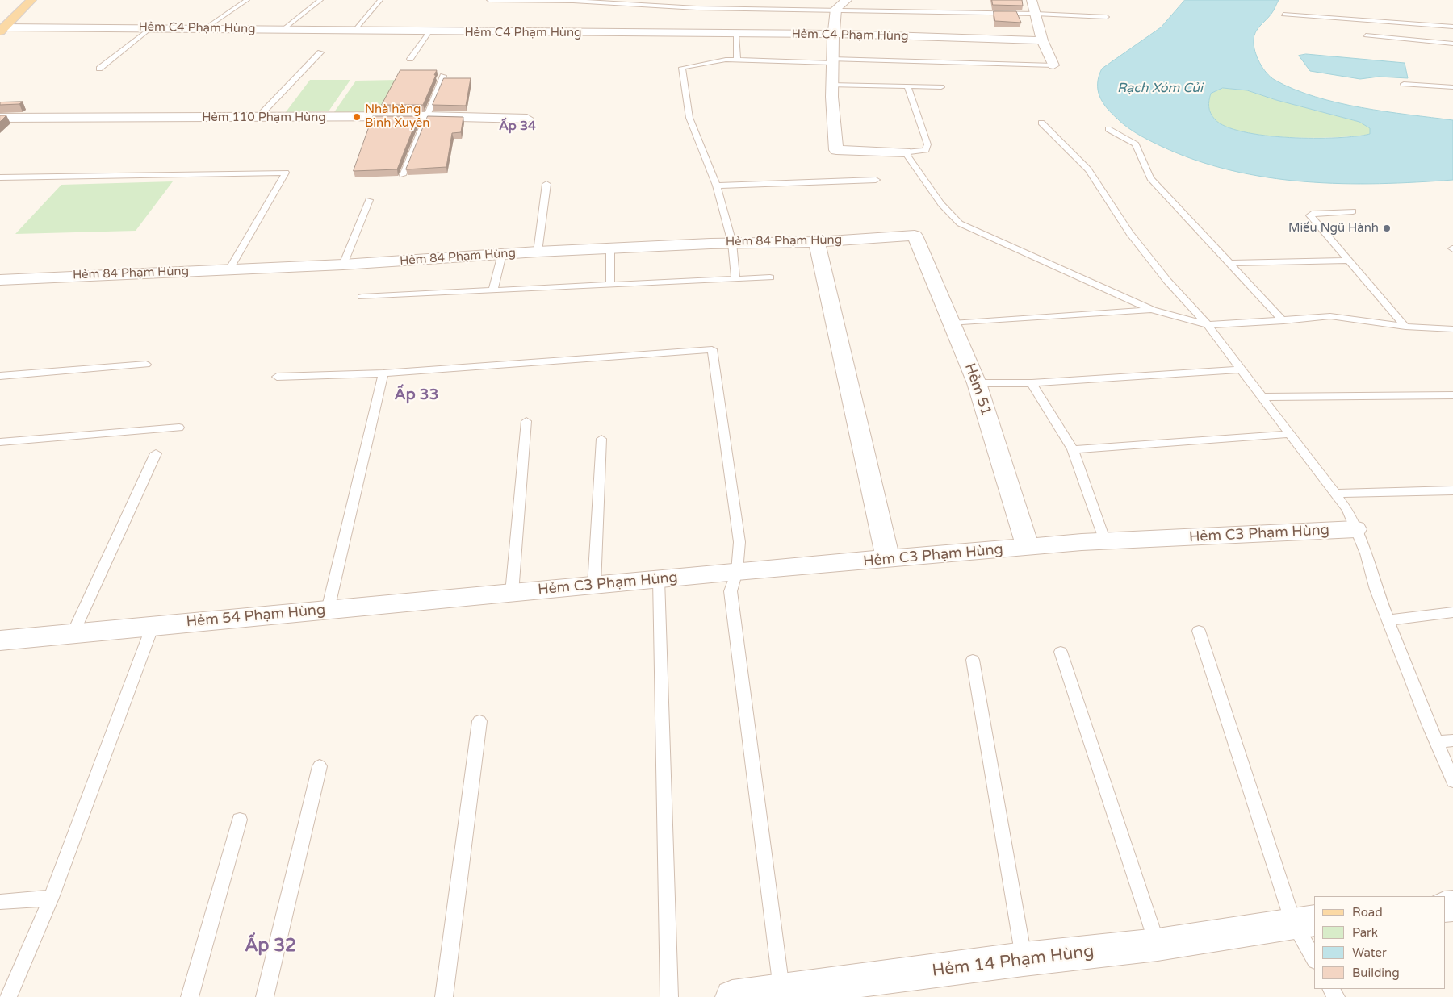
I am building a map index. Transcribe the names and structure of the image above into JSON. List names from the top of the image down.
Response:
{
  "streets": {
    "street": [
      "Hẻm C4 Phạm Hùng",
      "Hẻm 110 Phạm Hùng",
      "Hẻm 84 Phạm Hùng",
      "Hẻm 51",
      "Hẻm C3 Phạm Hùng",
      "Hẻm 54 Phạm Hùng",
      "Hẻm 14 Phạm Hùng"
    ]
  },
  "crossings": [
    ["Hẻm 84 Phạm Hùng", "Hẻm 51"],
    ["Hẻm 51", "Hẻm C3 Phạm Hùng"],
    ["Hẻm C3 Phạm Hùng", "Hẻm 54 Phạm Hùng"]
  ],
  "districts": ["Ấp 34", "Ấp 33", "Ấp 32"],
  "water": ["Rạch Xóm Củi"],
  "places": ["Nhà hàng Bình Xuyên", "Miếu Ngũ Hành"],
  "legend": [
    "Road",
    "Park",
    "Water",
    "Building"
  ]
}
